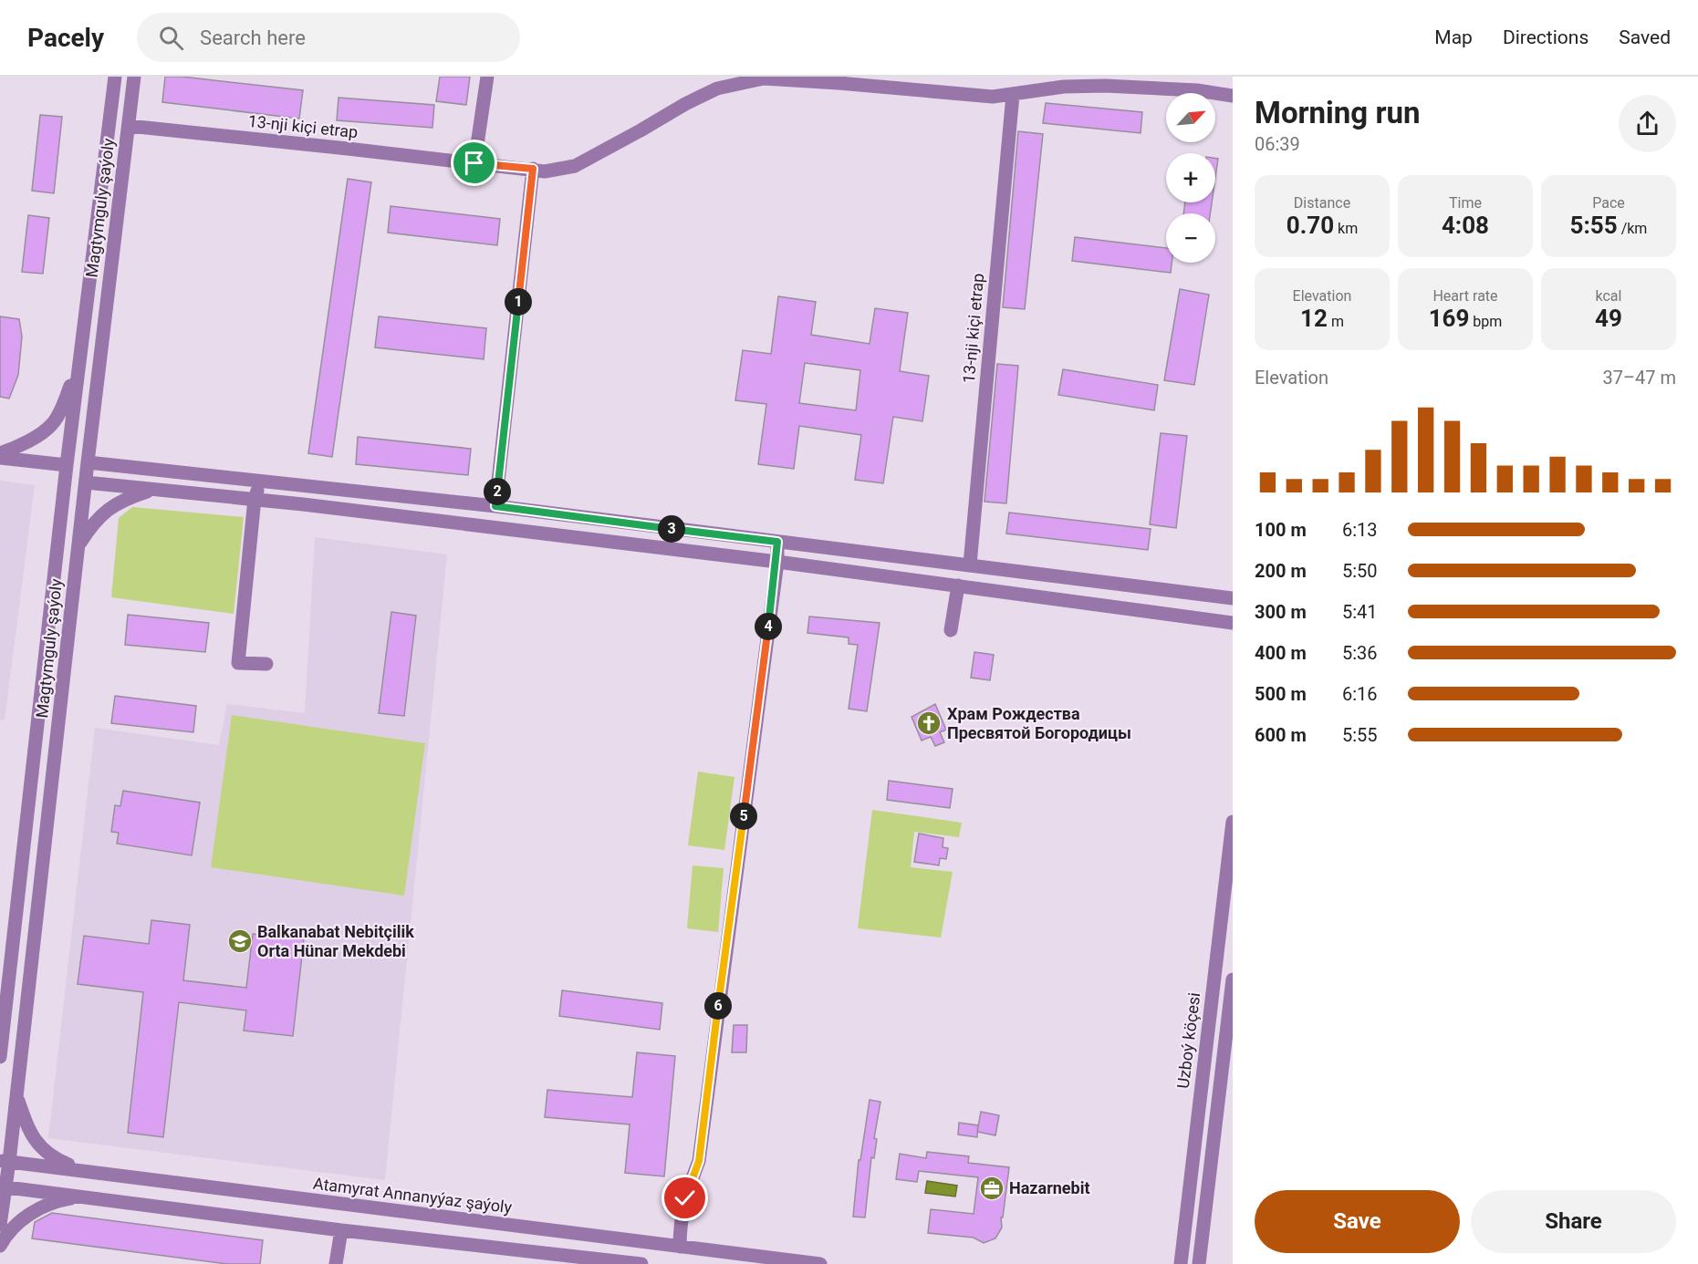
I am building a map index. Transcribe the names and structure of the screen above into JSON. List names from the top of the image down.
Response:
{
  "streets": {
    "street": [
      "13-nji kiçi etrap",
      "Magtymguly şaýoly",
      "Uzboý köçesi",
      "Atamyrat Annanyýaz şaýoly"
    ]
  },
  "crossings": [
    ["13-nji kiçi etrap", "Magtymguly şaýoly"],
    ["Magtymguly şaýoly", "Atamyrat Annanyýaz şaýoly"]
  ],
  "places": {
    "church": ["Храм Рождества Пресвятой Богородицы"],
    "school or university": ["Balkanabat Nebitçilik Orta Hünar Mekdebi"],
    "office": ["Hazarnebit"]
  },
  "north": "top right",
  "page": {
    "header": "Pacely",
    "search": "Search here",
    "nav": ["Map", "Directions", "Saved"],
    "heading": ["Morning run", "06:39"],
    "map_buttons": ["+", "−"],
    "stats": [
      ["Distance", "0.70 km"],
      ["Time", "4:08"],
      ["Pace", "5:55 /km"],
      ["Elevation", "12 m"],
      ["Heart rate", "169 bpm"],
      ["kcal", "49"]
    ],
    "pins": [
      "1",
      "2",
      "3",
      "4",
      "5",
      "6"
    ],
    "chart": ["Elevation", "37–47 m"],
    "list": [
      {
        "name": "100 m",
        "note": "6:13"
      },
      {
        "name": "200 m",
        "note": "5:50"
      },
      {
        "name": "300 m",
        "note": "5:41"
      },
      {
        "name": "400 m",
        "note": "5:36"
      },
      {
        "name": "500 m",
        "note": "6:16"
      },
      {
        "name": "600 m",
        "note": "5:55"
      }
    ],
    "buttons": ["Save", "Share"]
  }
}
